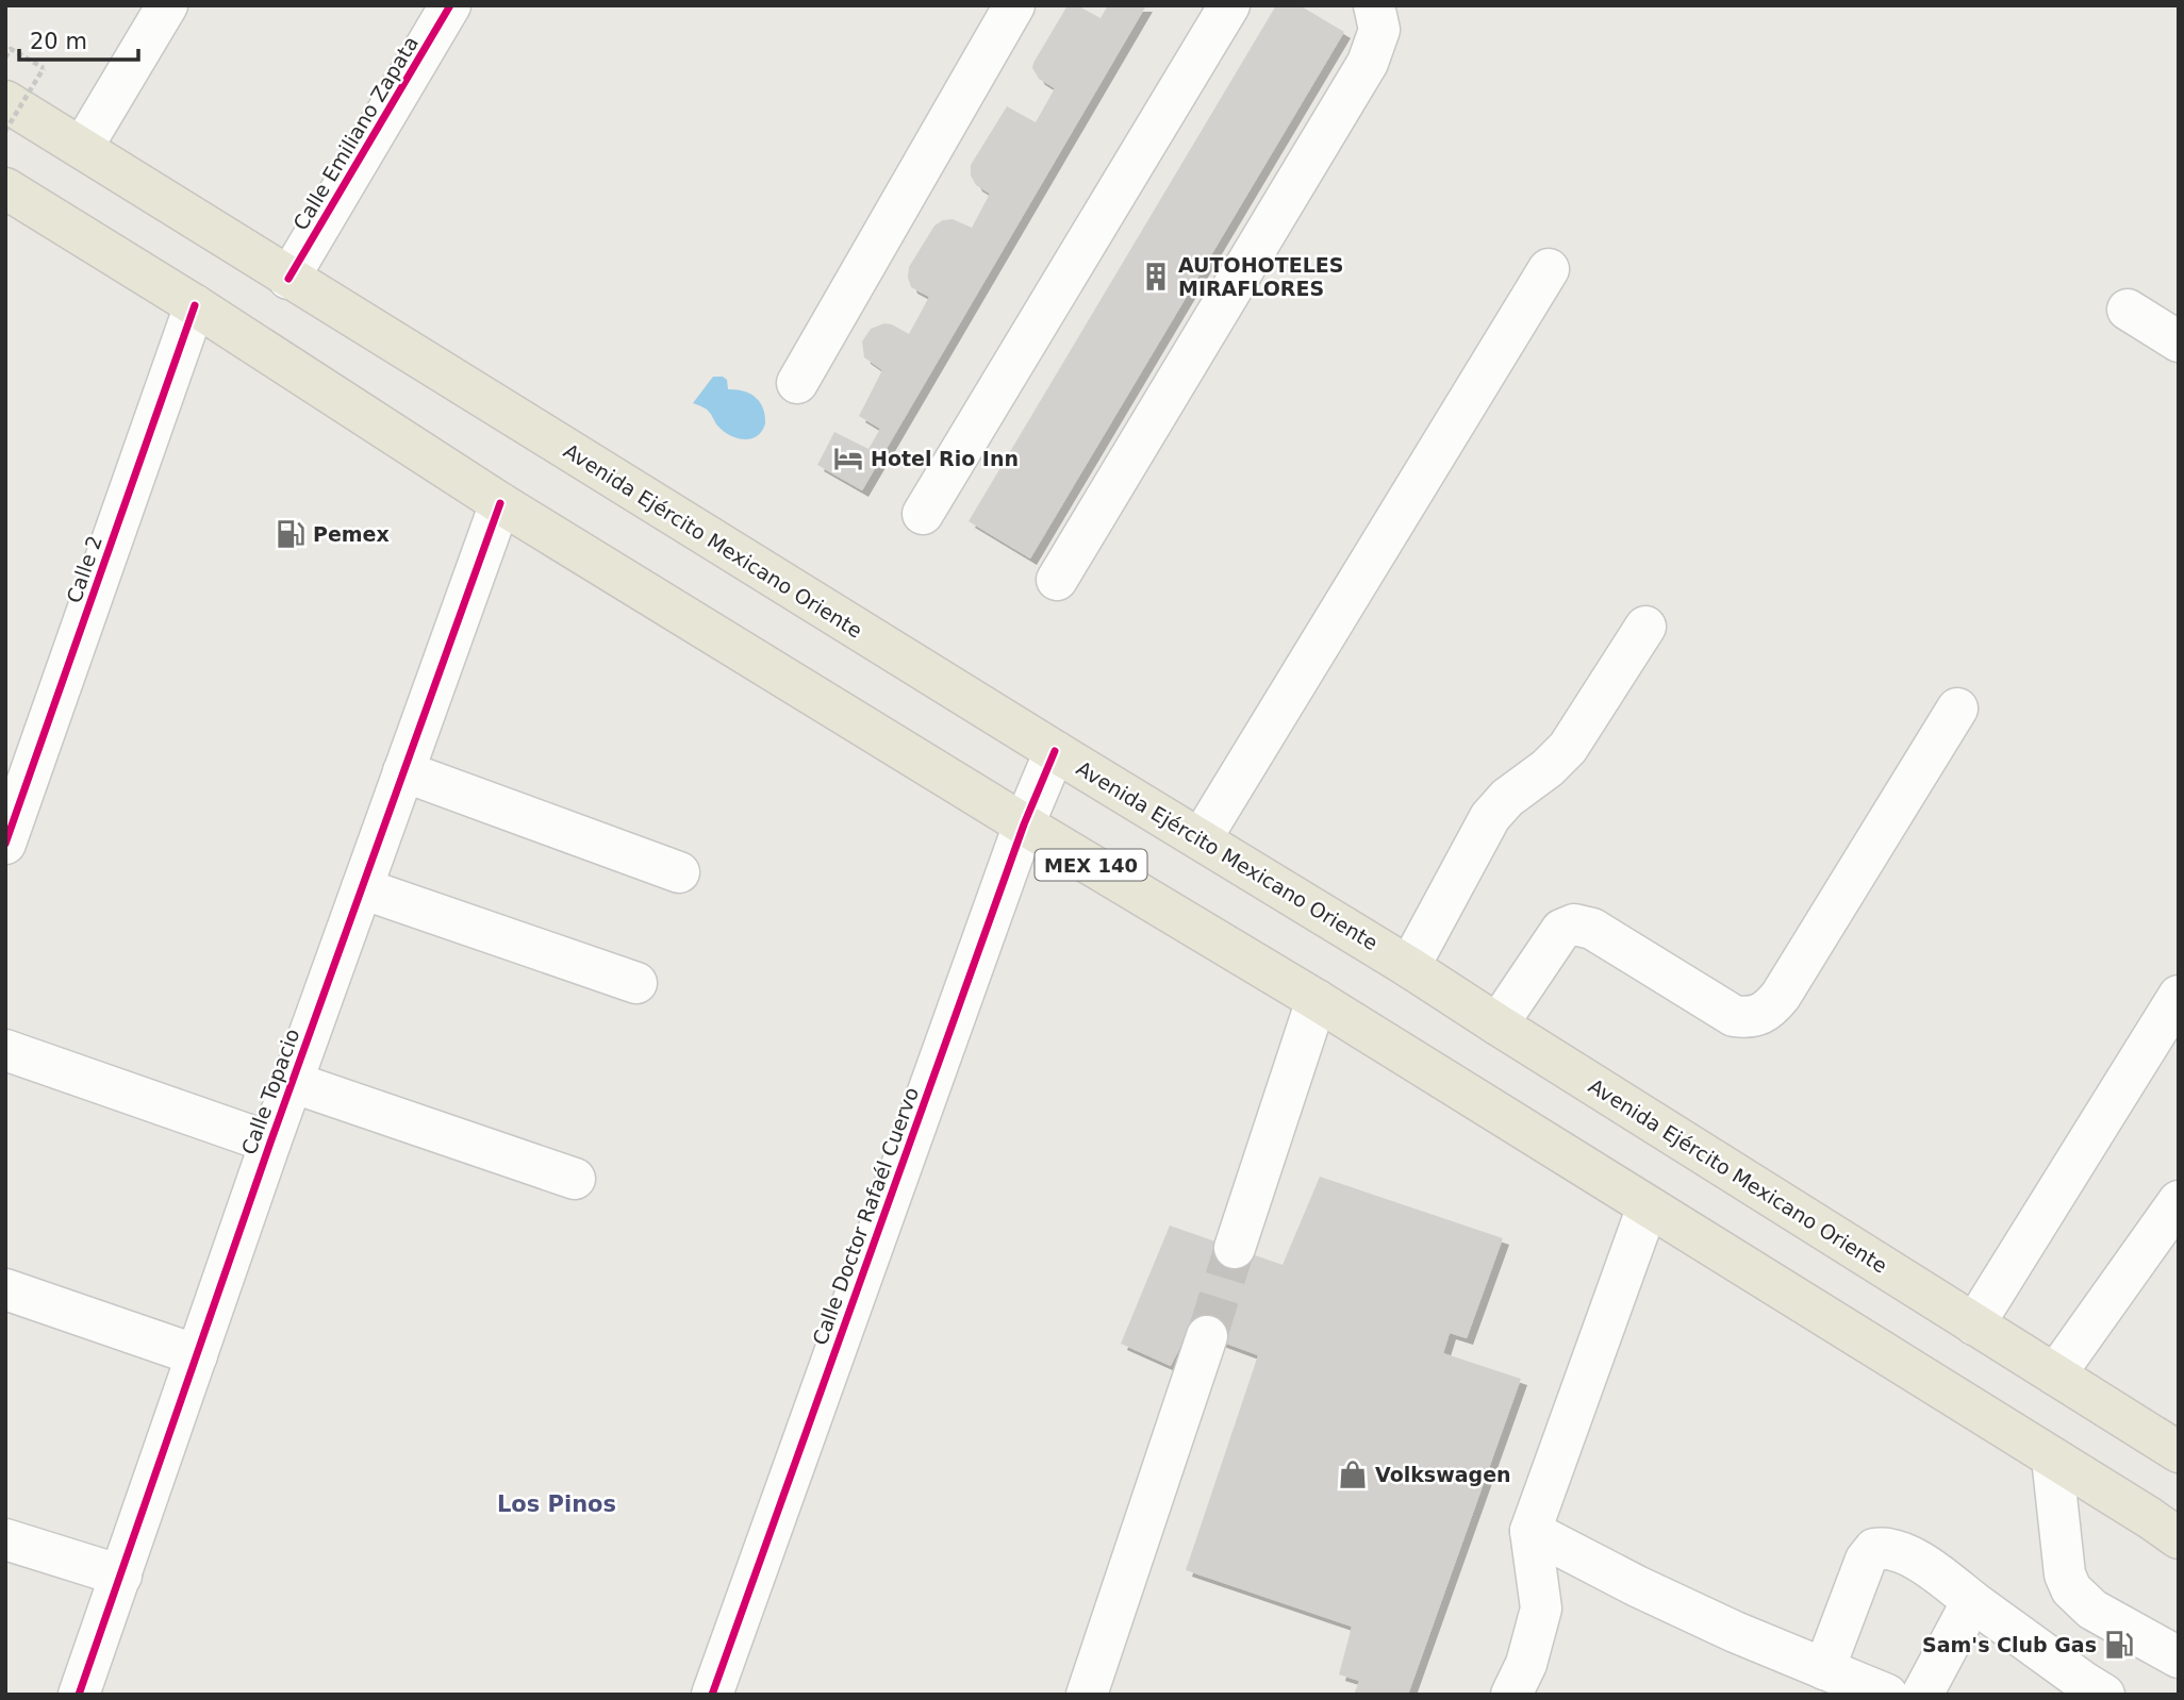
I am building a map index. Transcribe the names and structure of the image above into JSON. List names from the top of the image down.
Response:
{
  "streets": {
    "main road": ["Avenida Ejército Mexicano Oriente", "MEX 140"],
    "street": [
      "Calle Emiliano Zapata",
      "Calle 2",
      "Calle Topacio",
      "Calle Doctor Rafaél Cuervo"
    ]
  },
  "crossings": [
    ["Calle Emiliano Zapata", "Avenida Ejército Mexicano Oriente"],
    ["Avenida Ejército Mexicano Oriente", "Calle Doctor Rafaél Cuervo"],
    ["Calle 2", "MEX 140"],
    ["MEX 140", "Calle Topacio"],
    ["MEX 140", "Calle Doctor Rafaél Cuervo"]
  ],
  "districts": ["Los Pinos"],
  "places": {
    "building": ["AUTOHOTELES MIRAFLORES"],
    "hotel": ["Hotel Rio Inn"],
    "fuel station": ["Pemex", "Sam's Club Gas"],
    "shop": ["Volkswagen"]
  },
  "scale_bar": "20 m"
}
